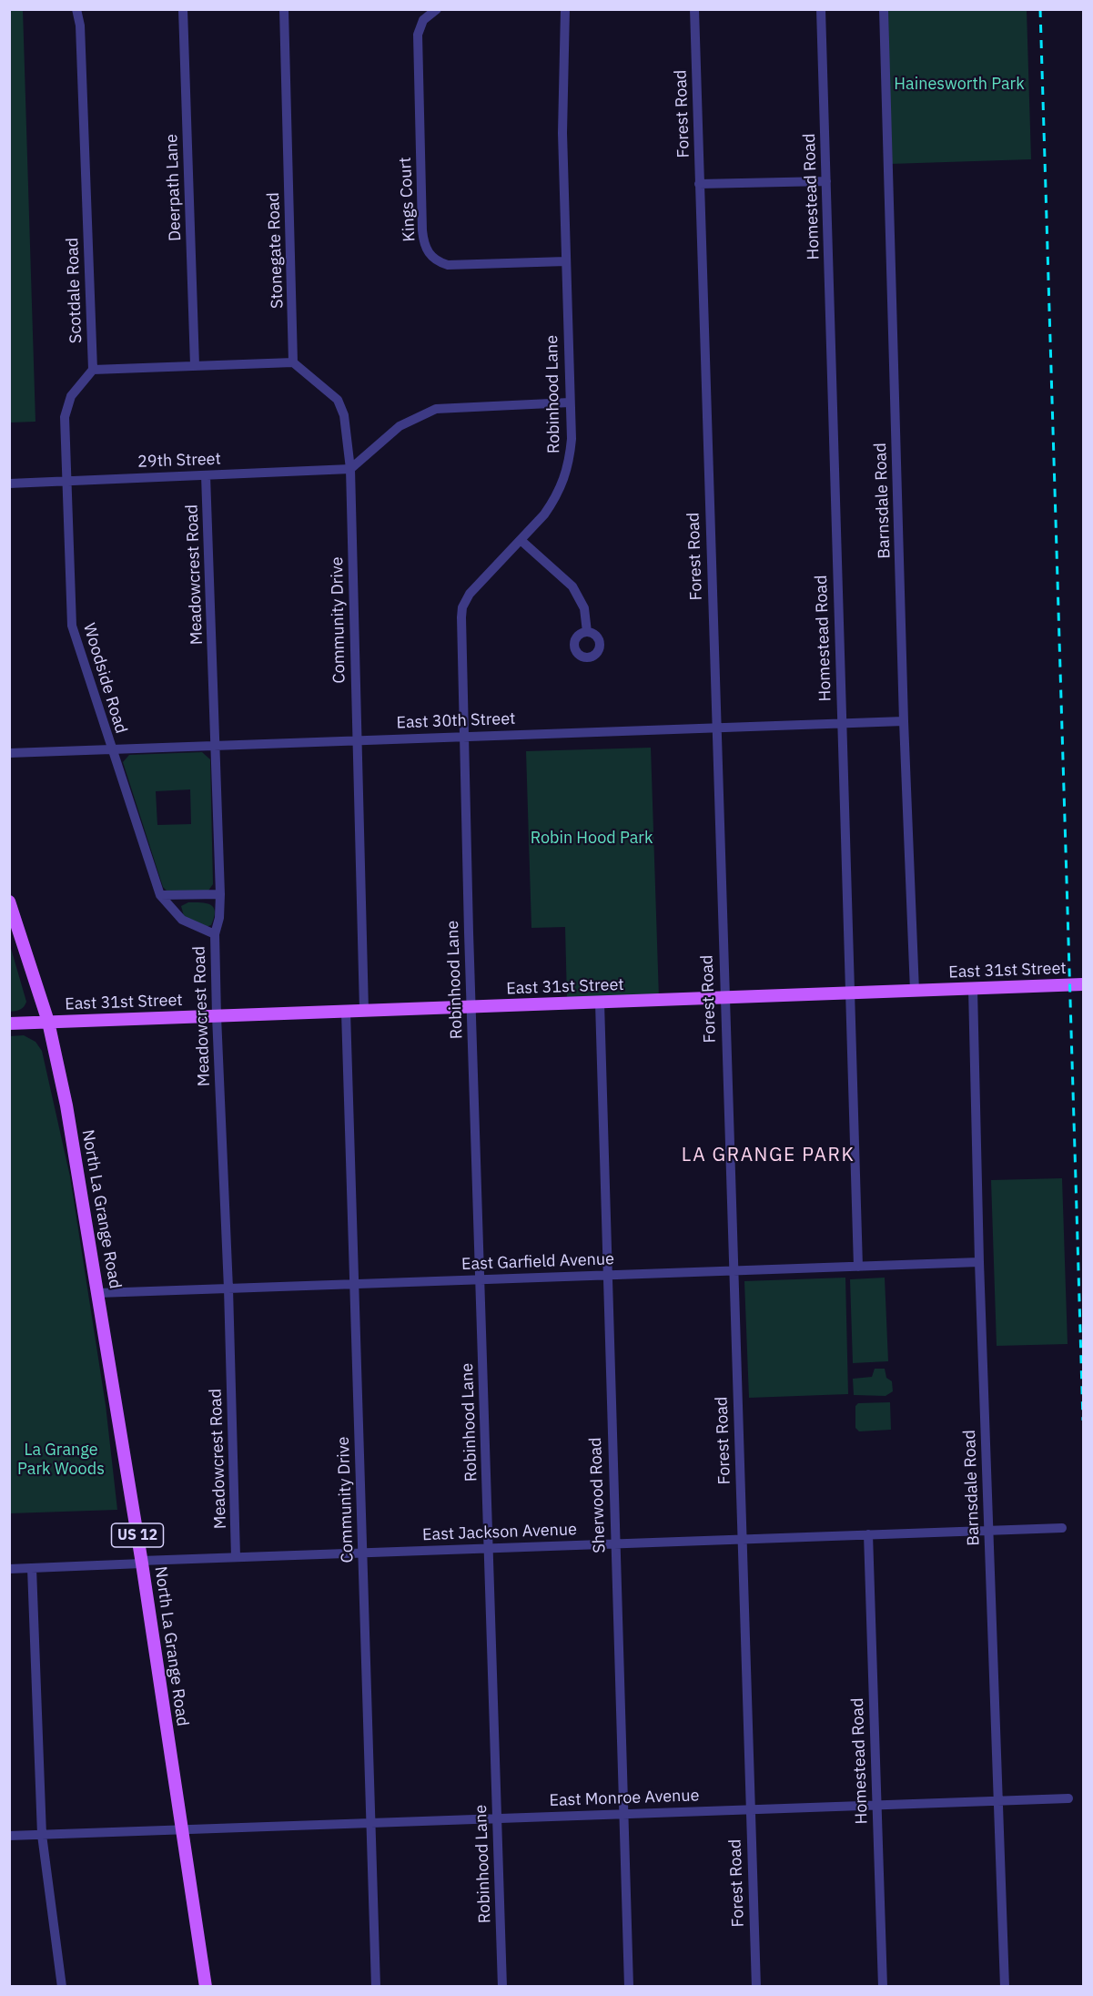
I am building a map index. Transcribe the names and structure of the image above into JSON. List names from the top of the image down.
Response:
{
  "streets": {
    "main road": ["East 31st Street", "North La Grange Road", "US 12"],
    "street": [
      "Forest Road",
      "Deerpath Lane",
      "Homestead Road",
      "Kings Court",
      "Stonegate Road",
      "Scotdale Road",
      "Robinhood Lane",
      "29th Street",
      "Barnsdale Road",
      "Meadowcrest Road",
      "Community Drive",
      "Woodside Road",
      "East 30th Street",
      "East Garfield Avenue",
      "Sherwood Road",
      "East Jackson Avenue",
      "East Monroe Avenue"
    ]
  },
  "crossings": [
    ["Forest Road", "East 30th Street"],
    ["Forest Road", "East 31st Street"],
    ["Forest Road", "East Garfield Avenue"],
    ["Forest Road", "East Jackson Avenue"],
    ["Forest Road", "East Monroe Avenue"],
    ["Homestead Road", "East 30th Street"],
    ["Homestead Road", "East 31st Street"],
    ["Homestead Road", "East Garfield Avenue"],
    ["Homestead Road", "East Jackson Avenue"],
    ["Homestead Road", "East Monroe Avenue"],
    ["Kings Court", "Robinhood Lane"],
    ["Scotdale Road", "Woodside Road"],
    ["Robinhood Lane", "East 30th Street"],
    ["Robinhood Lane", "East 31st Street"],
    ["Robinhood Lane", "East Garfield Avenue"],
    ["Robinhood Lane", "East Jackson Avenue"],
    ["Robinhood Lane", "East Monroe Avenue"],
    ["29th Street", "Meadowcrest Road"],
    ["29th Street", "Community Drive"],
    ["29th Street", "Woodside Road"],
    ["Barnsdale Road", "East 30th Street"],
    ["Barnsdale Road", "East 31st Street"],
    ["Barnsdale Road", "East Garfield Avenue"],
    ["Barnsdale Road", "East Jackson Avenue"],
    ["Barnsdale Road", "East Monroe Avenue"],
    ["Meadowcrest Road", "Woodside Road"],
    ["Meadowcrest Road", "East 30th Street"],
    ["Meadowcrest Road", "East 31st Street"],
    ["Meadowcrest Road", "East Garfield Avenue"],
    ["Meadowcrest Road", "East Jackson Avenue"],
    ["Community Drive", "East 30th Street"],
    ["Community Drive", "East 31st Street"],
    ["Community Drive", "East Garfield Avenue"],
    ["Community Drive", "East Jackson Avenue"],
    ["Community Drive", "East Monroe Avenue"],
    ["Woodside Road", "East 30th Street"],
    ["East 31st Street", "North La Grange Road"],
    ["East 31st Street", "Sherwood Road"],
    ["East 31st Street", "US 12"],
    ["North La Grange Road", "East Garfield Avenue"],
    ["North La Grange Road", "East Jackson Avenue"],
    ["North La Grange Road", "US 12"],
    ["North La Grange Road", "East Monroe Avenue"],
    ["East Garfield Avenue", "Sherwood Road"],
    ["Sherwood Road", "East Jackson Avenue"],
    ["Sherwood Road", "East Monroe Avenue"]
  ],
  "districts": ["LA GRANGE PARK"],
  "parks": ["Hainesworth Park", "Robin Hood Park", "La Grange Park Woods"]
}
